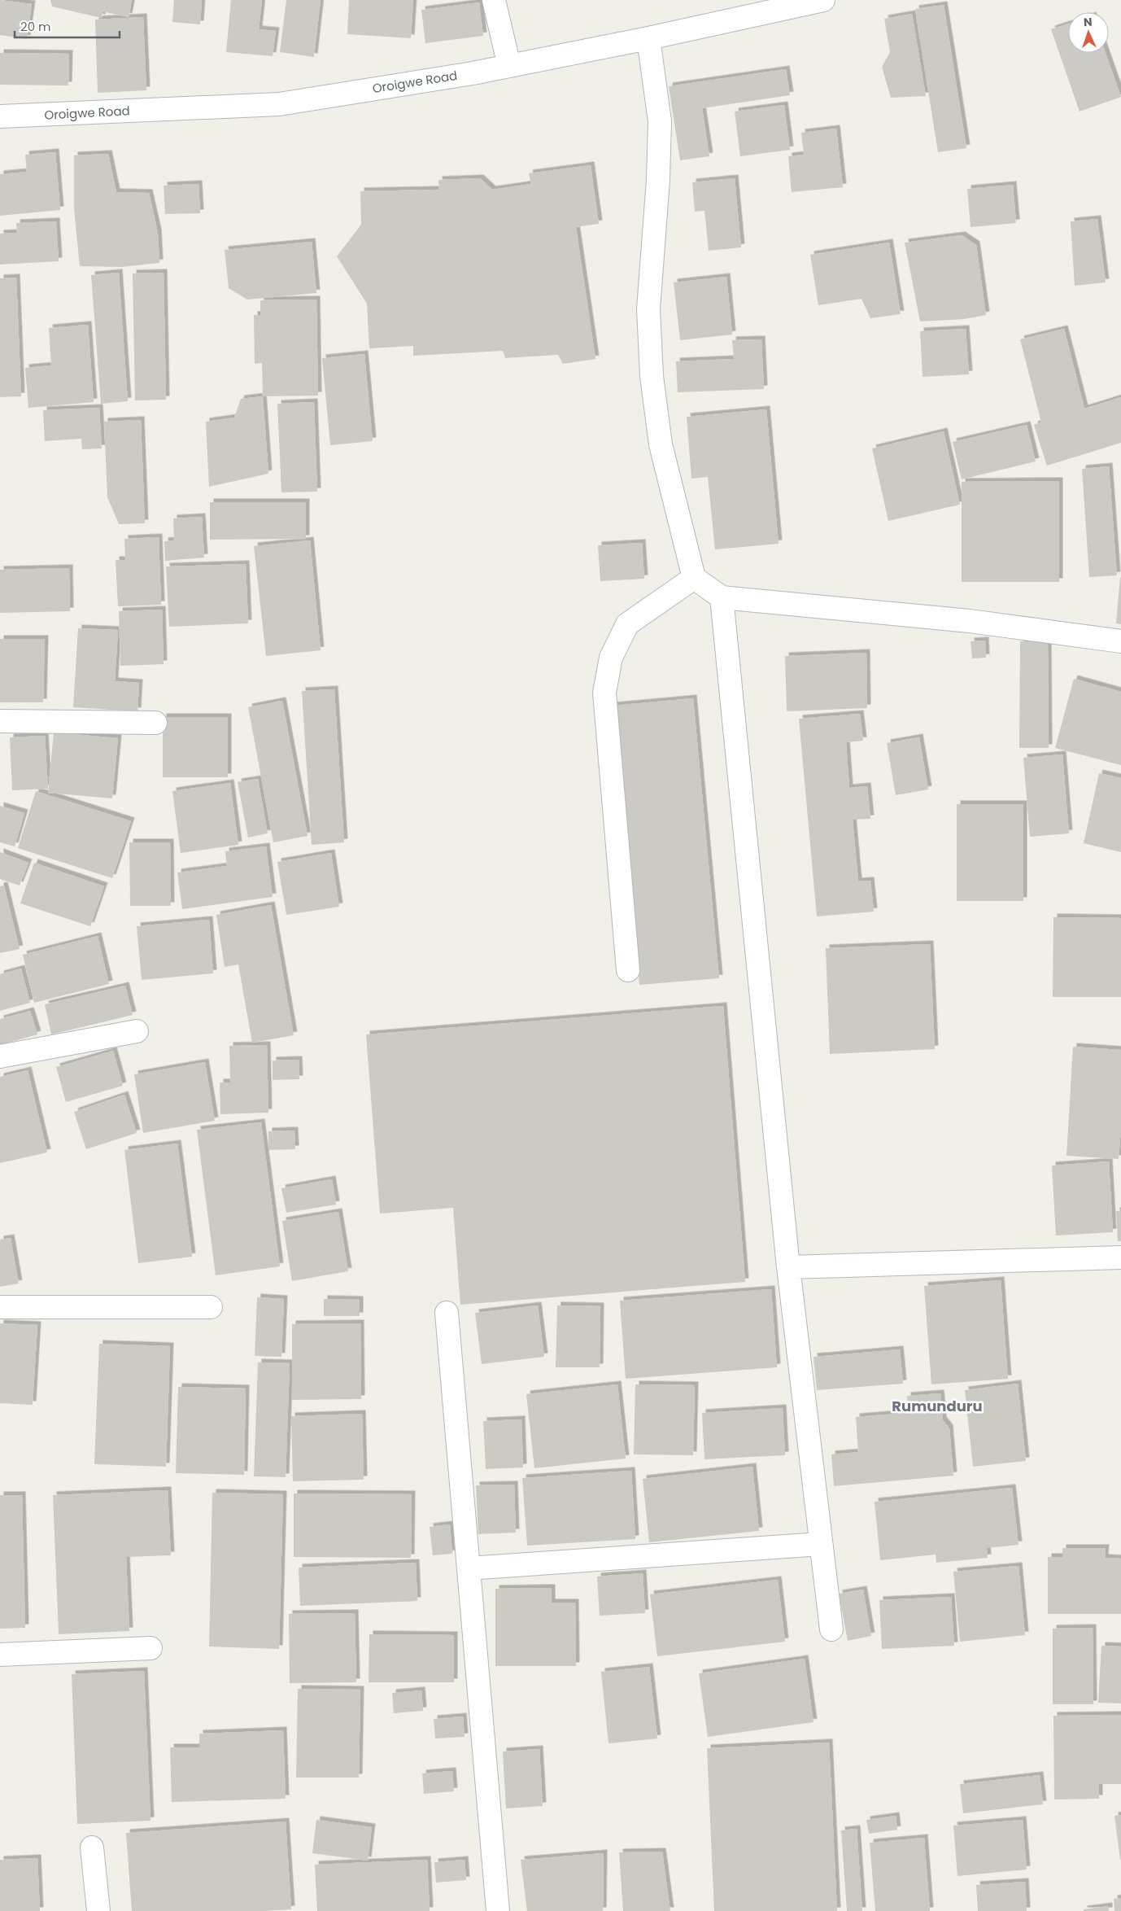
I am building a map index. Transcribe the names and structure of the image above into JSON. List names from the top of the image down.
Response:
{
  "streets": {
    "street": ["Oroigwe Road"]
  },
  "districts": ["Rumunduru"],
  "scale_bar": "20 m",
  "north": "top"
}
